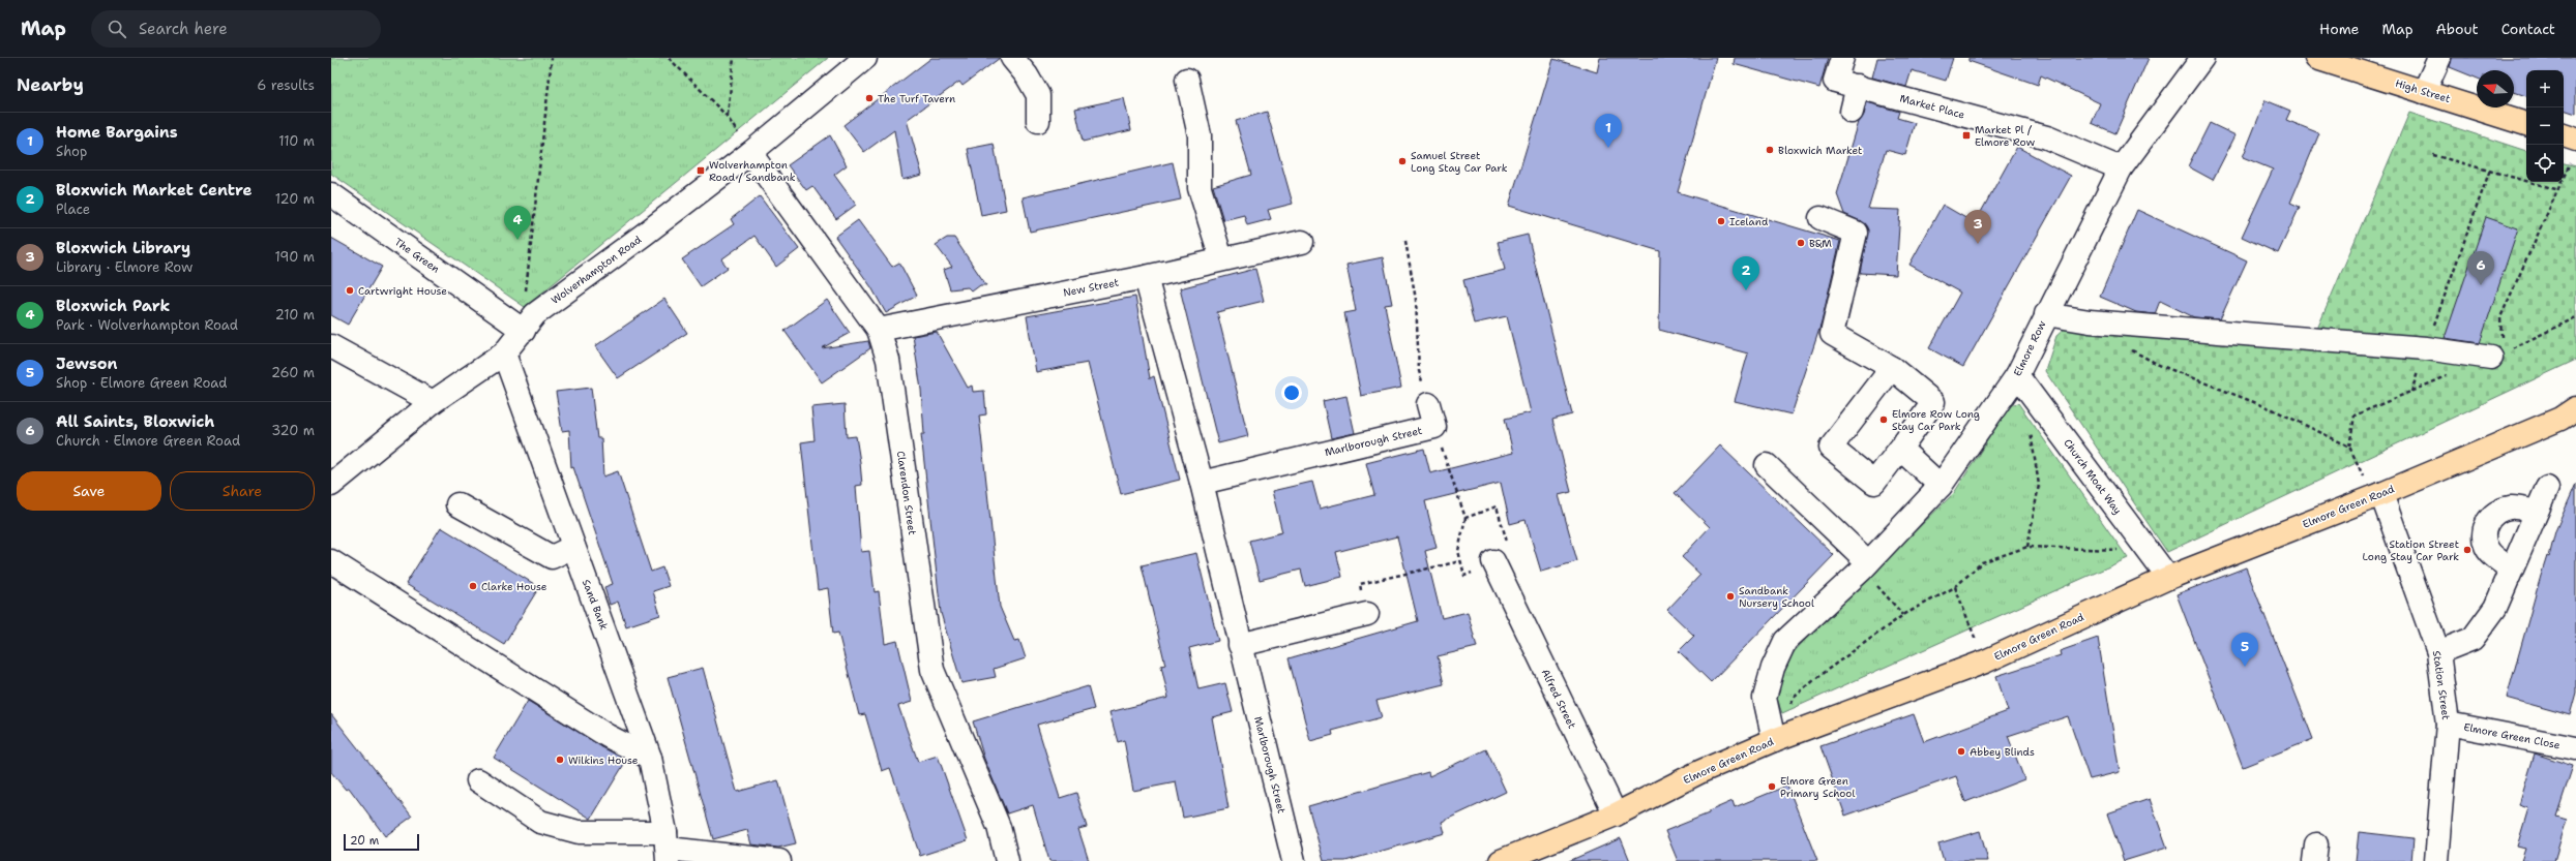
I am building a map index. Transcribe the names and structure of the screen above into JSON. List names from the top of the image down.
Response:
{
  "streets": {
    "main road": ["High Street", "Elmore Green Road"],
    "street": [
      "Market Place",
      "The Green",
      "Wolverhampton Road",
      "New Street",
      "Elmore Row",
      "Marlborough Street",
      "Church Moat Way",
      "Clarendon Street",
      "Sand Bank",
      "Station Street",
      "Alfred Street",
      "Elmore Green Close"
    ]
  },
  "crossings": [
    ["Market Place", "Elmore Row"],
    ["The Green", "Wolverhampton Road"],
    ["Wolverhampton Road", "Clarendon Street"],
    ["Wolverhampton Road", "Sand Bank"],
    ["New Street", "Marlborough Street"],
    ["New Street", "Clarendon Street"],
    ["Elmore Row", "Church Moat Way"],
    ["Elmore Row", "Elmore Green Road"],
    ["Church Moat Way", "Elmore Green Road"],
    ["Elmore Green Road", "Station Street"],
    ["Elmore Green Road", "Alfred Street"],
    ["Station Street", "Elmore Green Close"]
  ],
  "places": {
    "other": [
      "The Turf Tavern",
      "Bloxwich Market",
      "Samuel Street Long Stay Car Park",
      "Iceland",
      "B&M",
      "Cartwright House",
      "Elmore Row Long Stay Car Park",
      "Station Street Long Stay Car Park",
      "Clarke House",
      "Sandbank Nursery School",
      "Abbey Blinds",
      "Wilkins House",
      "Elmore Green Primary School"
    ],
    "transit": ["Market Pl / Elmore Row", "Wolverhampton Road / Sandbank"]
  },
  "scale_bar": "20 m",
  "north": "left",
  "page": {
    "header": "Map",
    "search": "Search here",
    "nav": [
      "Home",
      "Map",
      "About",
      "Contact"
    ],
    "heading": ["Nearby", "6 results"],
    "map_buttons": ["+", "−"],
    "list": [
      {
        "mark": "1",
        "name": "Home Bargains",
        "note": "Shop",
        "value": "110 m"
      },
      {
        "mark": "2",
        "name": "Bloxwich Market Centre",
        "note": "Place",
        "value": "120 m"
      },
      {
        "mark": "3",
        "name": "Bloxwich Library",
        "note": "Library · Elmore Row",
        "value": "190 m"
      },
      {
        "mark": "4",
        "name": "Bloxwich Park",
        "note": "Park · Wolverhampton Road",
        "value": "210 m"
      },
      {
        "mark": "5",
        "name": "Jewson",
        "note": "Shop · Elmore Green Road",
        "value": "260 m"
      },
      {
        "mark": "6",
        "name": "All Saints, Bloxwich",
        "note": "Church · Elmore Green Road",
        "value": "320 m"
      }
    ],
    "pins": [
      "1",
      "4",
      "3",
      "6",
      "2",
      "5"
    ],
    "buttons": ["Save", "Share"],
    "scale": "20 m"
  }
}
